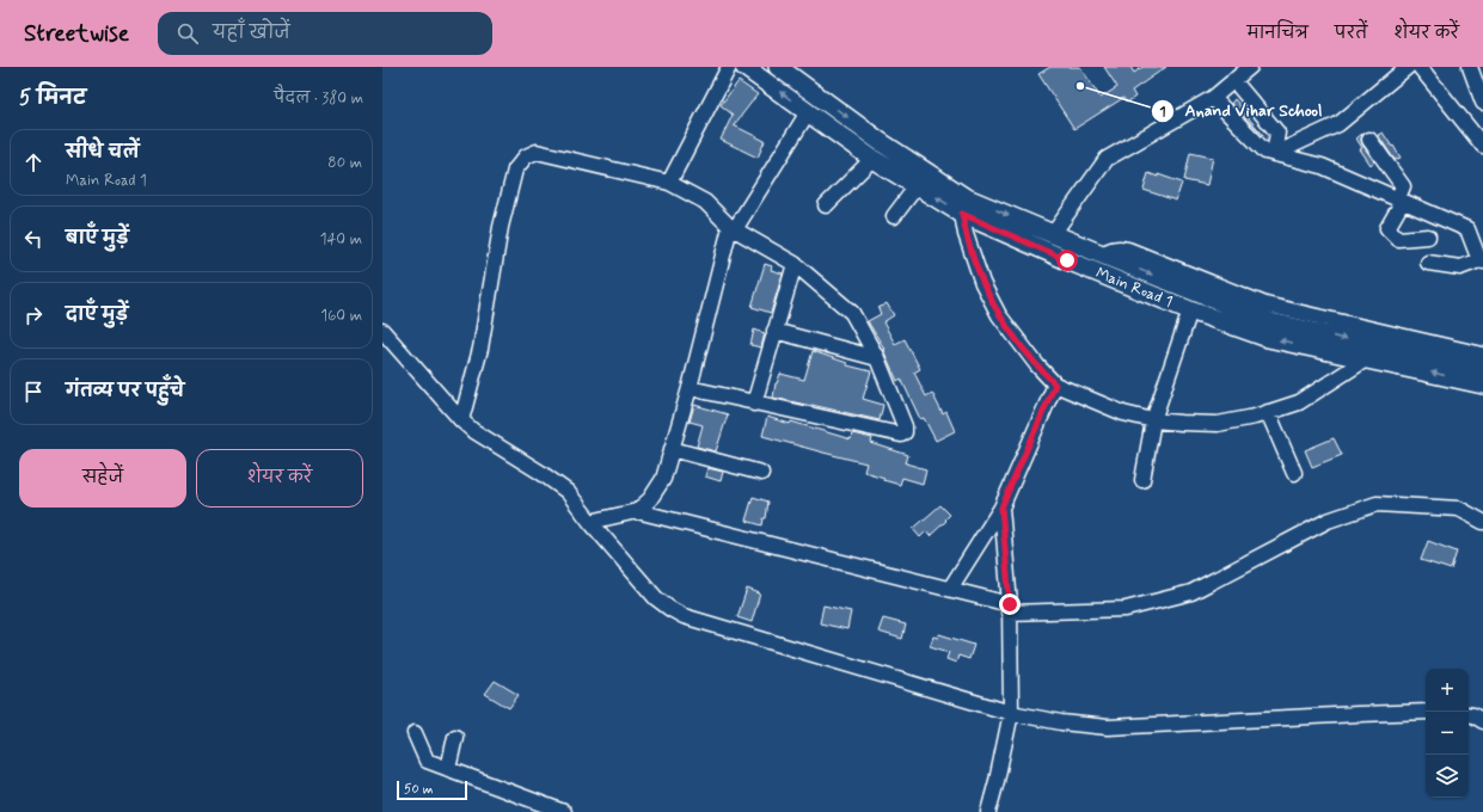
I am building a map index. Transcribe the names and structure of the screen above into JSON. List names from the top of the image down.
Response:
{
  "streets": {
    "main road": ["Main Road 1"]
  },
  "places": ["Anand Vihar School"],
  "scale_bar": "50 m",
  "page": {
    "header": "Streetwise",
    "search": "यहाँ खोजें",
    "nav": ["मानचित्र", "परतें", "शेयर करें"],
    "heading": ["5 मिनट", "पैदल · 380 m"],
    "list": [
      ["सीधे चलें", "Main Road 1", "80 m"],
      ["बाएँ मुड़ें", "140 m"],
      ["दाएँ मुड़ें", "160 m"],
      "गंतव्य पर पहुँचे"
    ],
    "buttons": ["सहेजें", "शेयर करें"],
    "map_buttons": ["+", "−"],
    "scale": "50 m"
  }
}
